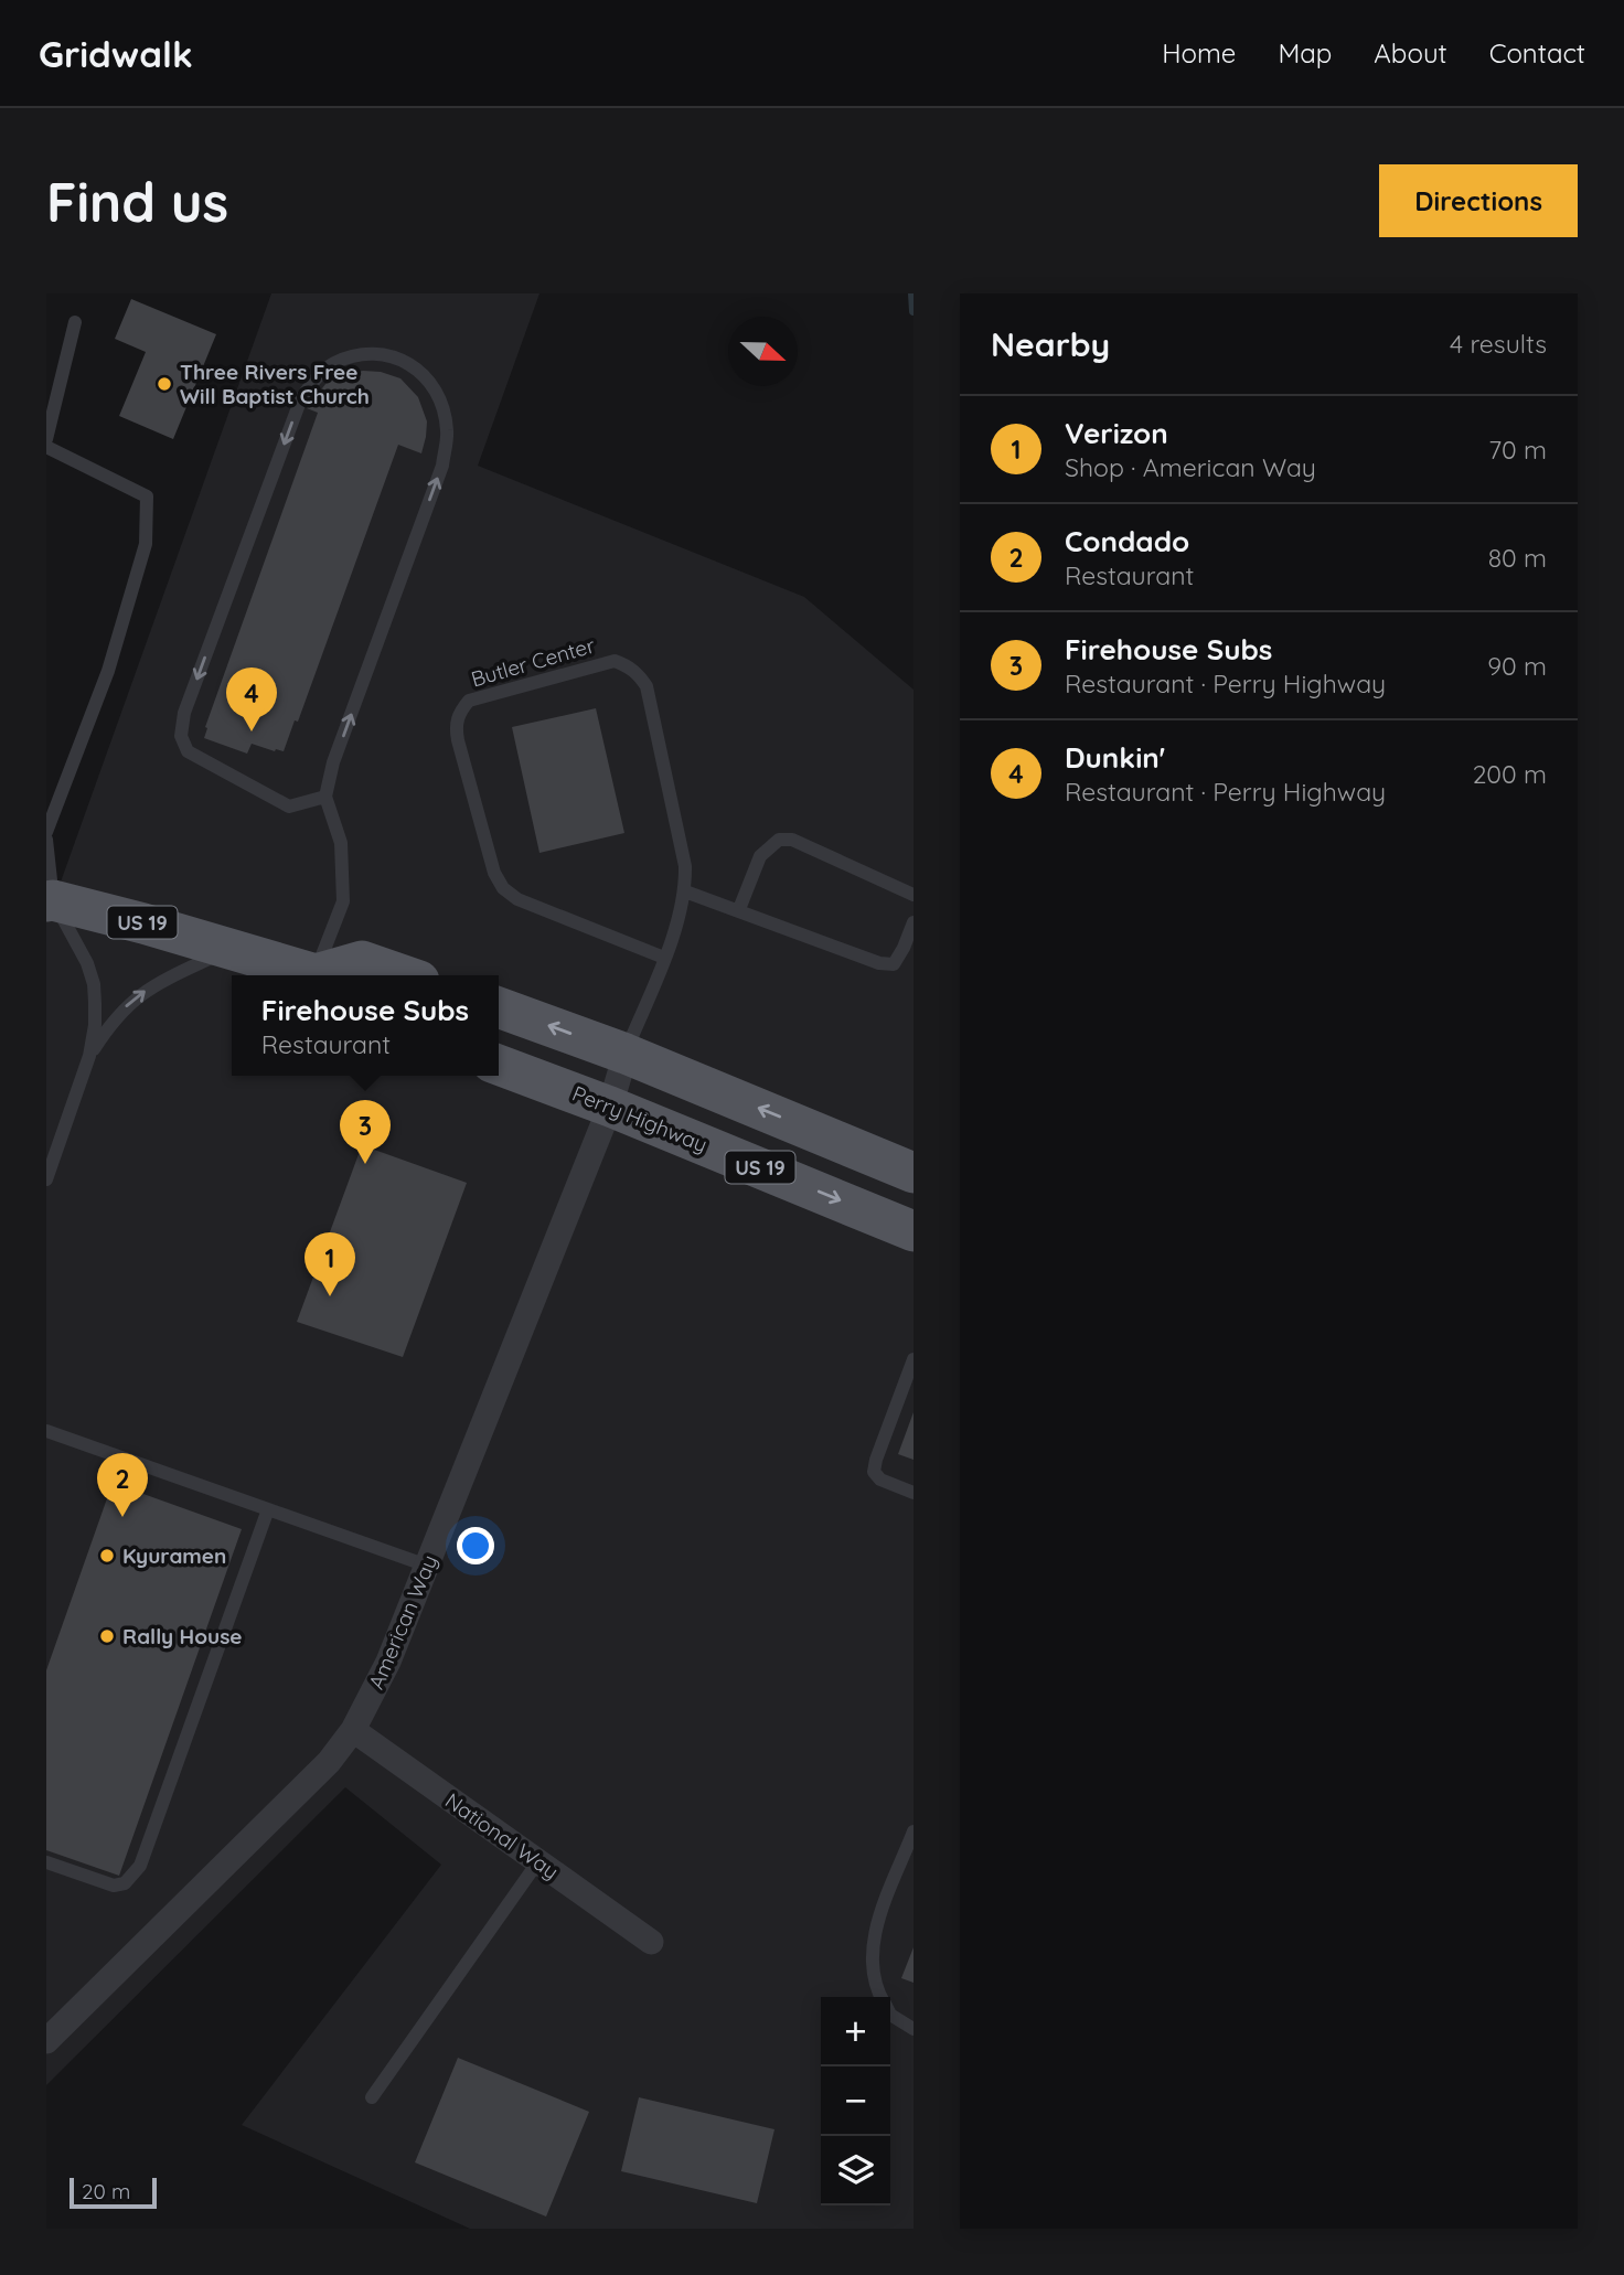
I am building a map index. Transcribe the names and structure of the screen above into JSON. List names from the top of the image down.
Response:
{
  "streets": {
    "main road": ["US 19", "Perry Highway"],
    "street": ["American Way", "National Way"],
    "lane": ["Butler Center"]
  },
  "crossings": [
    ["Butler Center", "US 19"],
    ["Butler Center", "American Way"],
    ["US 19", "American Way"],
    ["Perry Highway", "American Way"],
    ["American Way", "National Way"]
  ],
  "places": ["Three Rivers Free Will Baptist Church", "Kyuramen", "Rally House"],
  "scale_bar": "20 m",
  "north": "right",
  "page": {
    "header": "Gridwalk",
    "nav": [
      "Home",
      "Map",
      "About",
      "Contact"
    ],
    "buttons": "Directions",
    "title": "Find us",
    "heading": ["Nearby", "4 results"],
    "list": [
      {
        "mark": "1",
        "name": "Verizon",
        "note": "Shop · American Way",
        "value": "70 m"
      },
      {
        "mark": "2",
        "name": "Condado",
        "note": "Restaurant",
        "value": "80 m"
      },
      {
        "mark": "3",
        "name": "Firehouse Subs",
        "note": "Restaurant · Perry Highway",
        "value": "90 m"
      },
      {
        "mark": "4",
        "name": "Dunkin'",
        "note": "Restaurant · Perry Highway",
        "value": "200 m"
      }
    ],
    "pins": [
      "4",
      "3",
      "1",
      "2"
    ],
    "popup": ["Firehouse Subs", "Restaurant"],
    "map_buttons": ["+", "−"],
    "scale": "20 m"
  }
}
